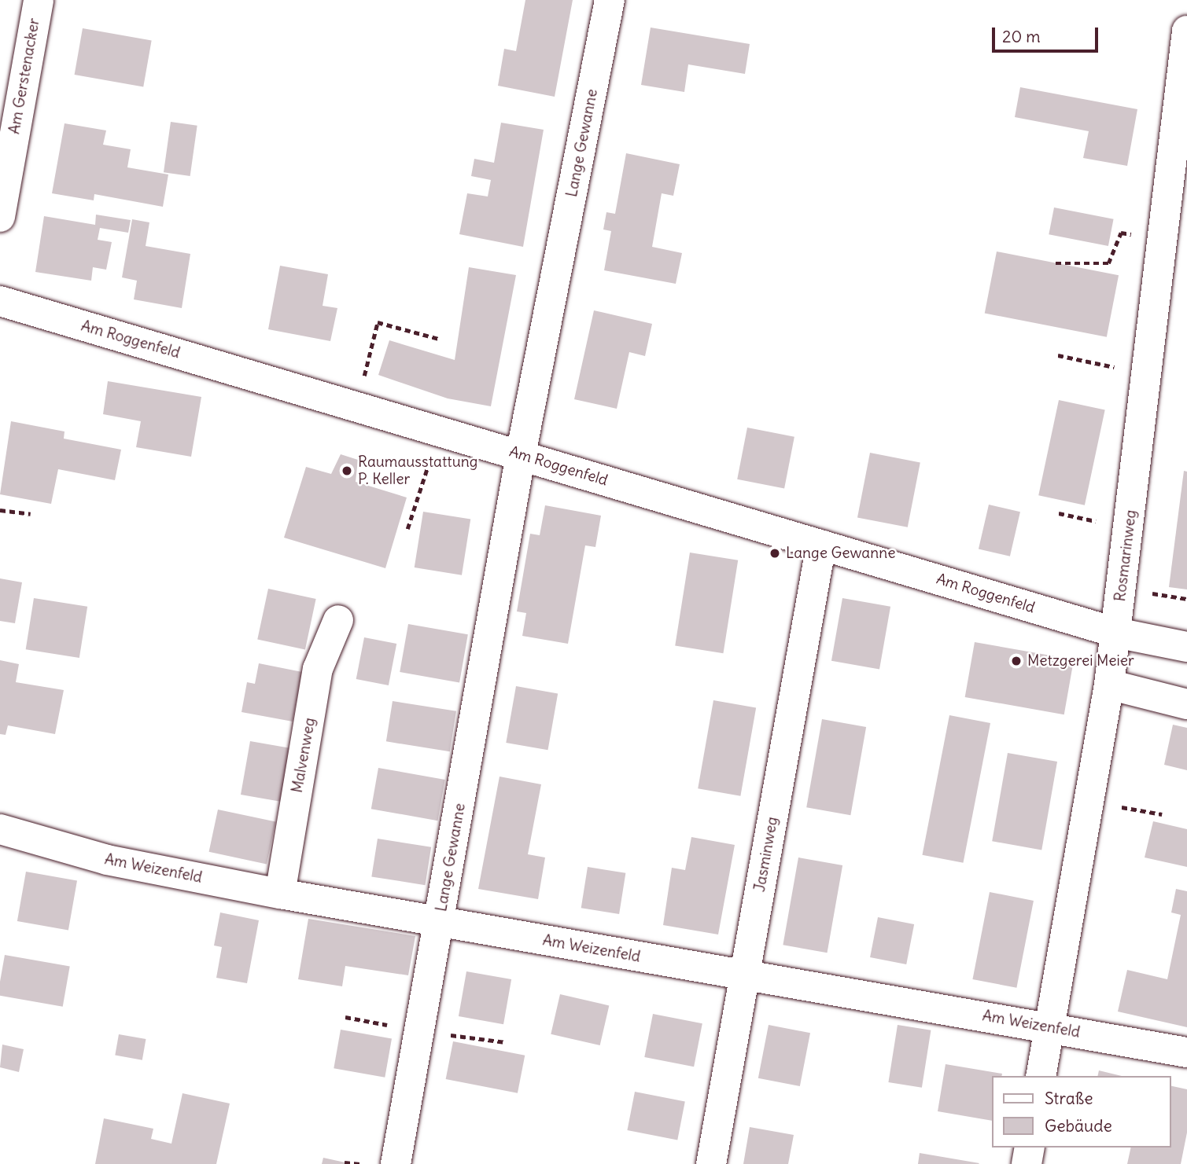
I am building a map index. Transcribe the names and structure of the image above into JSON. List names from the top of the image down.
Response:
{
  "streets": {
    "street": [
      "Am Gerstenacker",
      "Lange Gewanne",
      "Am Roggenfeld",
      "Rosmarinweg",
      "Malvenweg",
      "Jasminweg",
      "Am Weizenfeld"
    ]
  },
  "crossings": [
    ["Lange Gewanne", "Am Roggenfeld"],
    ["Lange Gewanne", "Am Weizenfeld"],
    ["Am Roggenfeld", "Rosmarinweg"],
    ["Am Roggenfeld", "Jasminweg"],
    ["Rosmarinweg", "Am Weizenfeld"],
    ["Malvenweg", "Am Weizenfeld"],
    ["Jasminweg", "Am Weizenfeld"]
  ],
  "places": ["Raumausstattung P. Keller", "Lange Gewanne", "Metzgerei Meier"],
  "legend": ["Straße", "Gebäude"],
  "scale_bar": "20 m"
}
